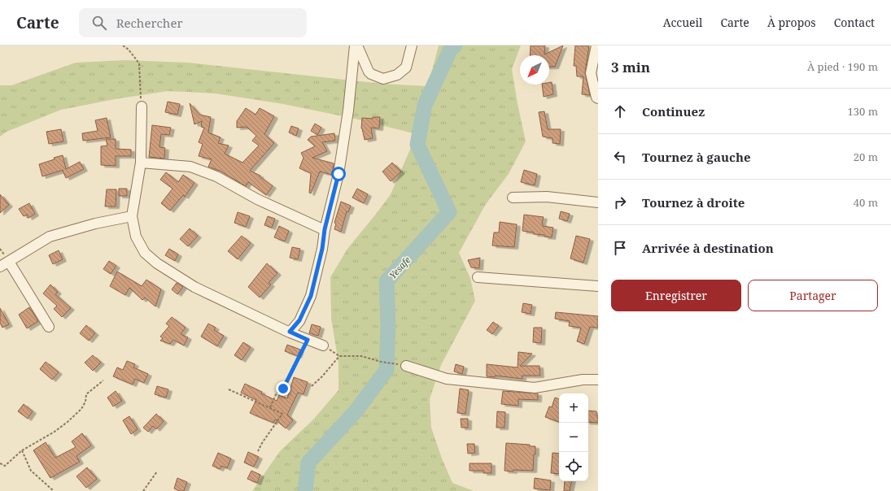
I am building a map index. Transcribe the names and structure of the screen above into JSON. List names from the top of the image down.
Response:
{
  "water": ["Yesafe"],
  "north": "bottom left",
  "page": {
    "header": "Carte",
    "search": "Rechercher",
    "nav": [
      "Accueil",
      "Carte",
      "À propos",
      "Contact"
    ],
    "heading": ["3 min", "À pied · 190 m"],
    "list": [
      ["Continuez", "130 m"],
      ["Tournez à gauche", "20 m"],
      ["Tournez à droite", "40 m"],
      "Arrivée à destination"
    ],
    "buttons": ["Enregistrer", "Partager"],
    "map_buttons": ["+", "−"]
  }
}
